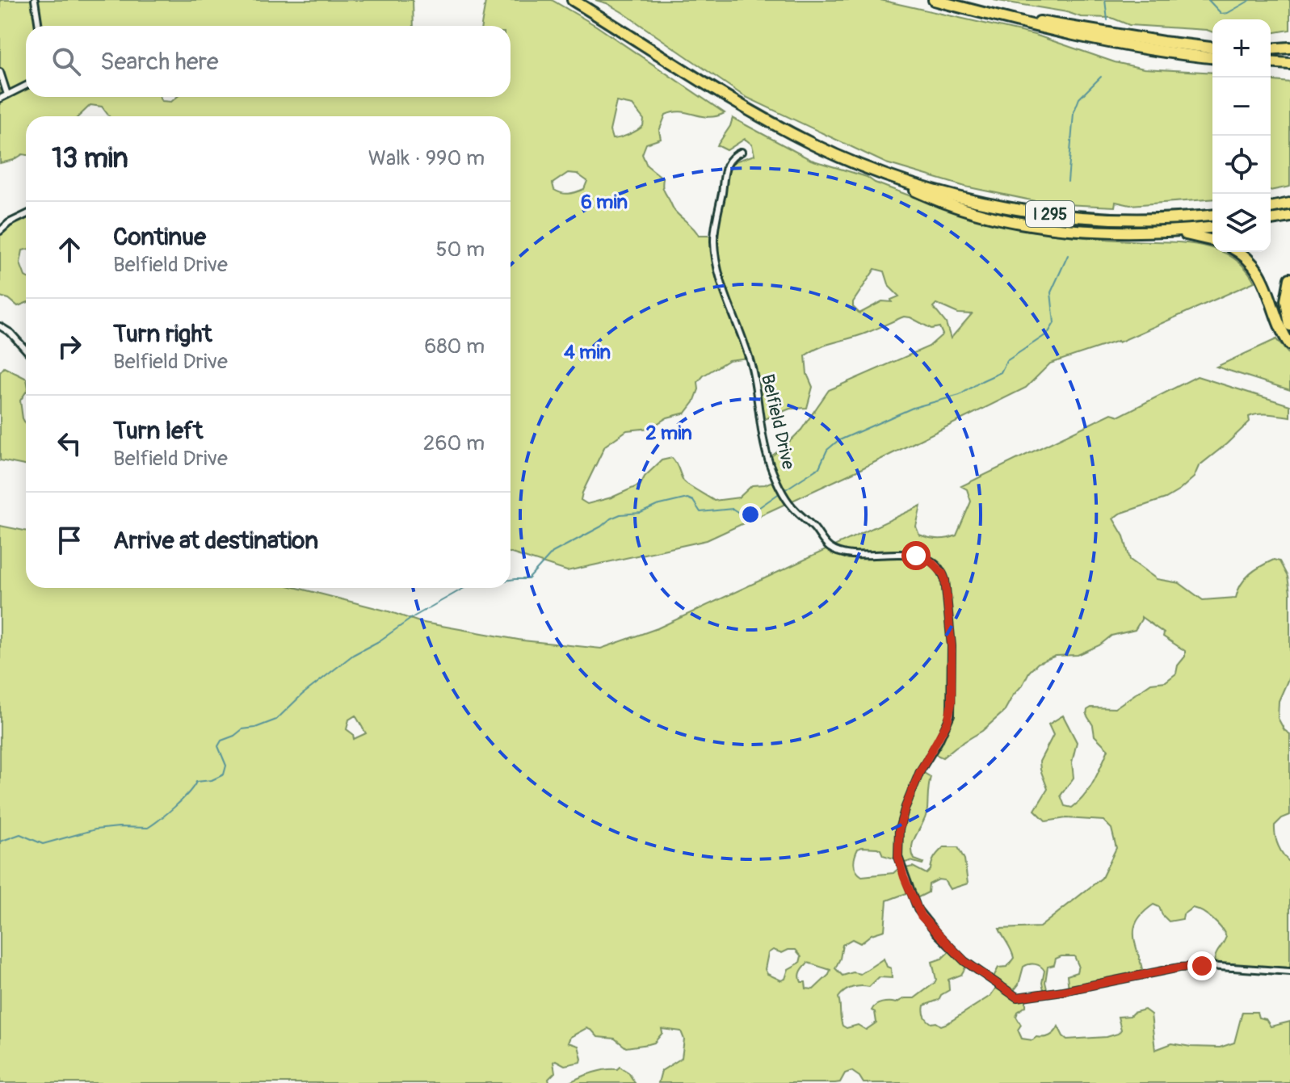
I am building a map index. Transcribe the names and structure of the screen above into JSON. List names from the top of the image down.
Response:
{
  "streets": {
    "highway": ["I 295"],
    "street": ["Belfield Drive"]
  },
  "page": {
    "map_buttons": ["+", "−"],
    "search": "Search here",
    "heading": ["13 min", "Walk · 990 m"],
    "list": [
      ["Continue", "Belfield Drive", "50 m"],
      ["Turn right", "Belfield Drive", "680 m"],
      ["Turn left", "Belfield Drive", "260 m"],
      "Arrive at destination"
    ]
  },
  "rings": ["6 min", "4 min", "2 min"]
}
